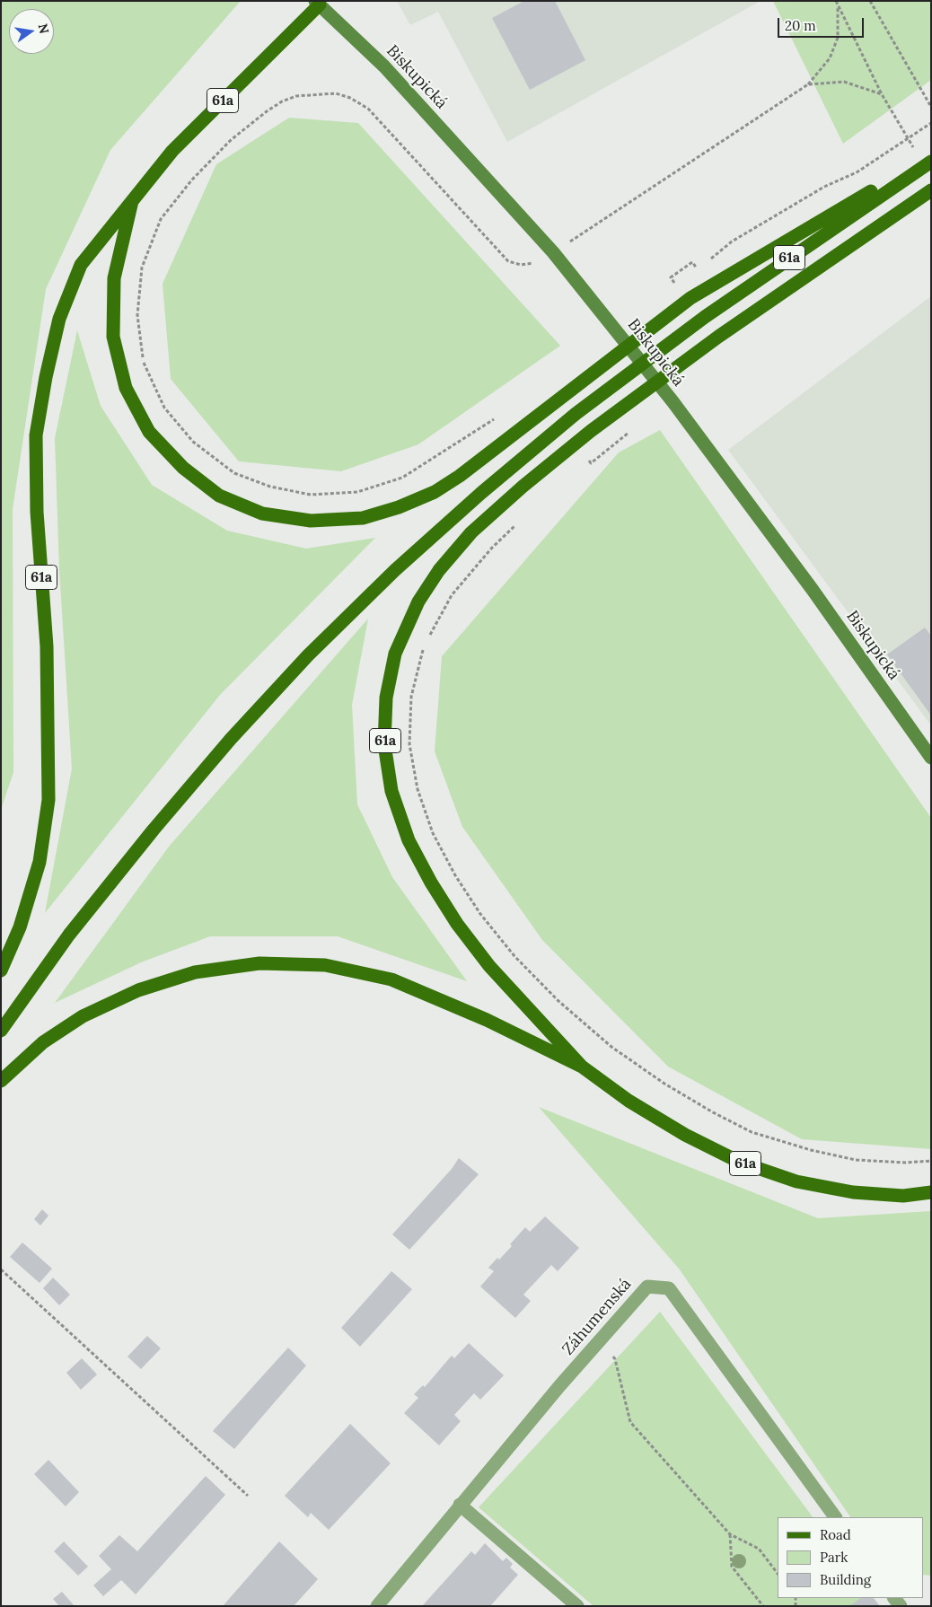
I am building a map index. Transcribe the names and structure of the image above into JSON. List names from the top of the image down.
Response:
{
  "streets": {
    "main road": ["61a"],
    "street": ["Biskupická", "Záhumenská"]
  },
  "crossings": [
    ["Biskupická", "61a"]
  ],
  "legend": ["Road", "Park", "Building"],
  "scale_bar": "20 m",
  "north": "right"
}
